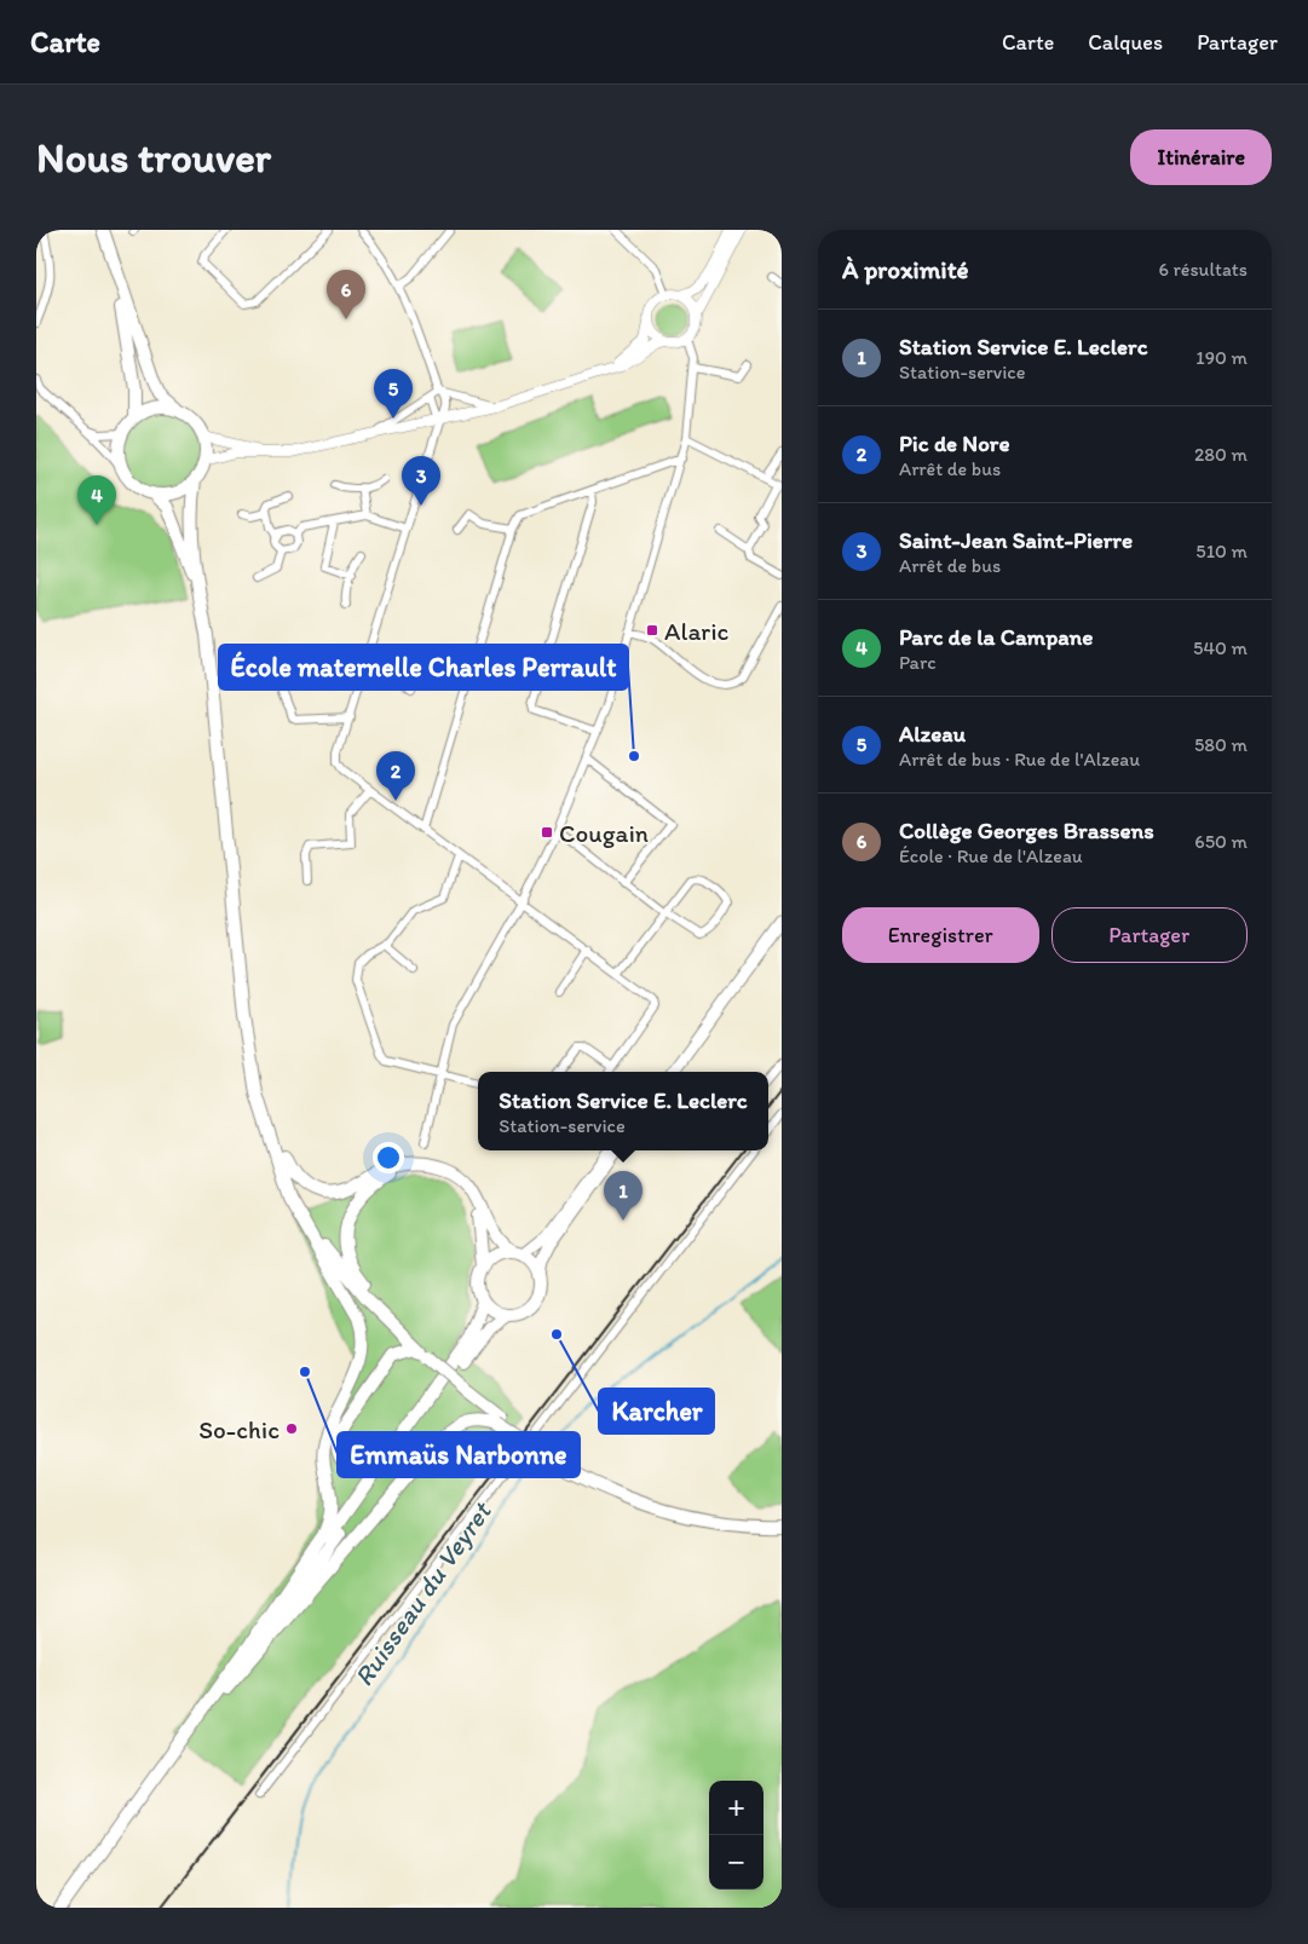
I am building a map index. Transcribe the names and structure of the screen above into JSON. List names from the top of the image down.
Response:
{
  "water": ["Ruisseau du Veyret"],
  "places": {
    "transit": ["Alaric", "Cougain"],
    "other": [
      "École maternelle Charles Perrault",
      "Karcher",
      "Emmaüs Narbonne",
      "So-chic"
    ]
  },
  "page": {
    "header": "Carte",
    "nav": ["Carte", "Calques", "Partager"],
    "buttons": [
      "Itinéraire",
      ["Enregistrer", "Partager"]
    ],
    "title": "Nous trouver",
    "heading": ["À proximité", "6 résultats"],
    "pins": [
      "6",
      "5",
      "3",
      "4",
      "2",
      "1"
    ],
    "list": [
      {
        "mark": "1",
        "name": "Station Service E. Leclerc",
        "note": "Station-service",
        "value": "190 m"
      },
      {
        "mark": "2",
        "name": "Pic de Nore",
        "note": "Arrêt de bus",
        "value": "280 m"
      },
      {
        "mark": "3",
        "name": "Saint-Jean Saint-Pierre",
        "note": "Arrêt de bus",
        "value": "510 m"
      },
      {
        "mark": "4",
        "name": "Parc de la Campane",
        "note": "Parc",
        "value": "540 m"
      },
      {
        "mark": "5",
        "name": "Alzeau",
        "note": "Arrêt de bus · Rue de l'Alzeau",
        "value": "580 m"
      },
      {
        "mark": "6",
        "name": "Collège Georges Brassens",
        "note": "École · Rue de l'Alzeau",
        "value": "650 m"
      }
    ],
    "popup": ["Station Service E. Leclerc", "Station-service"],
    "map_buttons": ["+", "−"]
  }
}
